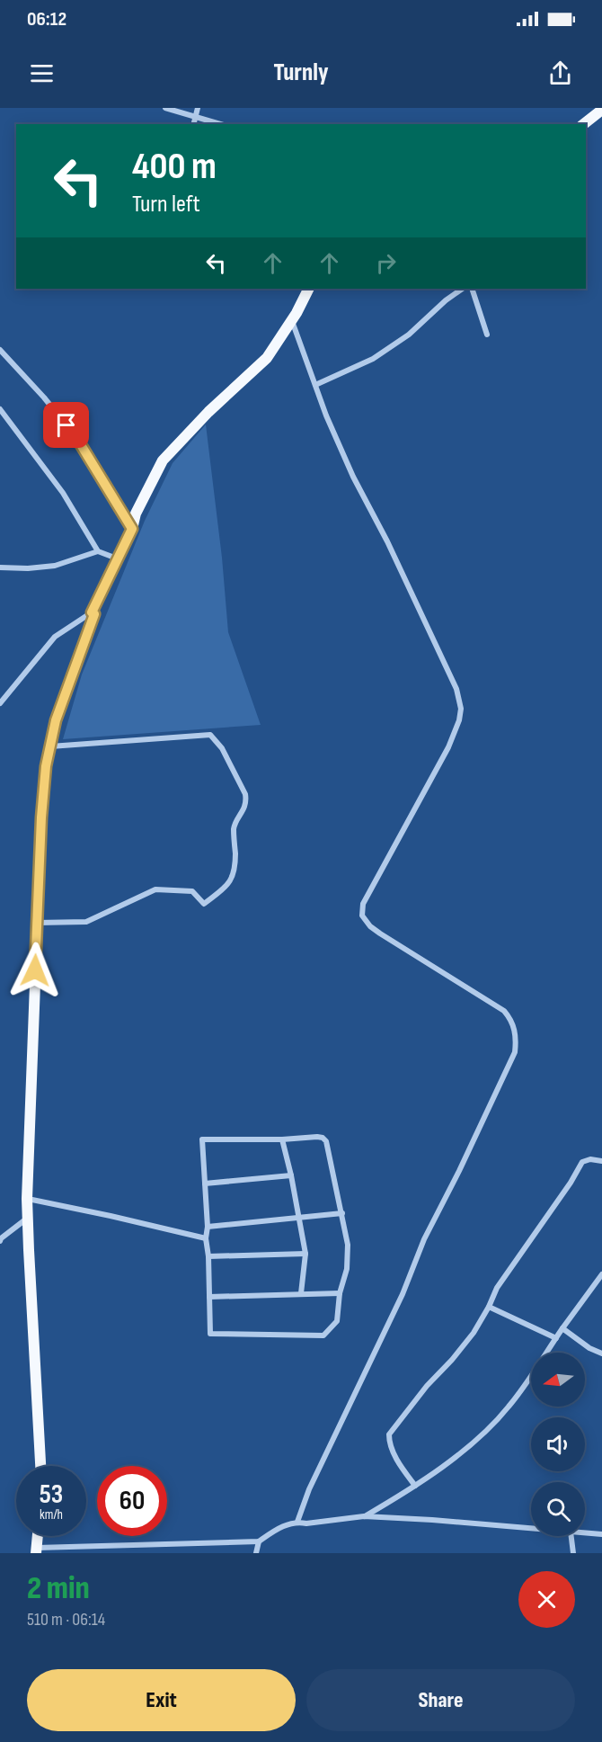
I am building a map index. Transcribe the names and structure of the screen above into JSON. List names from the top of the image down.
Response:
{
  "north": "left",
  "page": {
    "status": "06:12",
    "header": "Turnly",
    "turn": ["400 m", "Turn left"],
    "speed": "53 km/h",
    "limit": "60",
    "heading": ["2 min", "510 m · 06:14"],
    "buttons": ["Exit", "Share"]
  }
}
